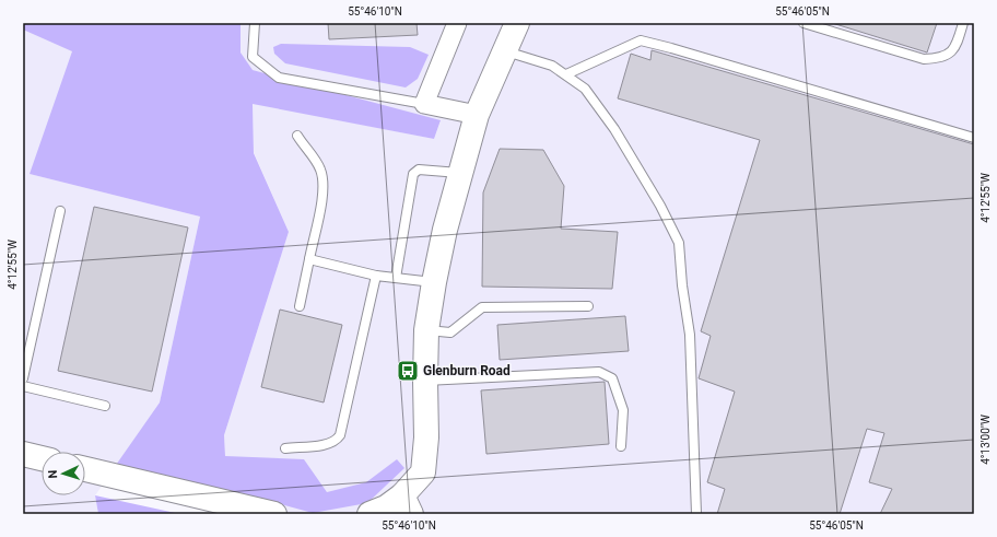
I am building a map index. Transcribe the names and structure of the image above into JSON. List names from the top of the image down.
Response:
{
  "places": {
    "bus stop": ["Glenburn Road"]
  },
  "north": "left",
  "coordinates": [
    "55°46'10\"N",
    "55°46'05\"N",
    "4°12'55\"W",
    "4°13'00\"W"
  ]
}
